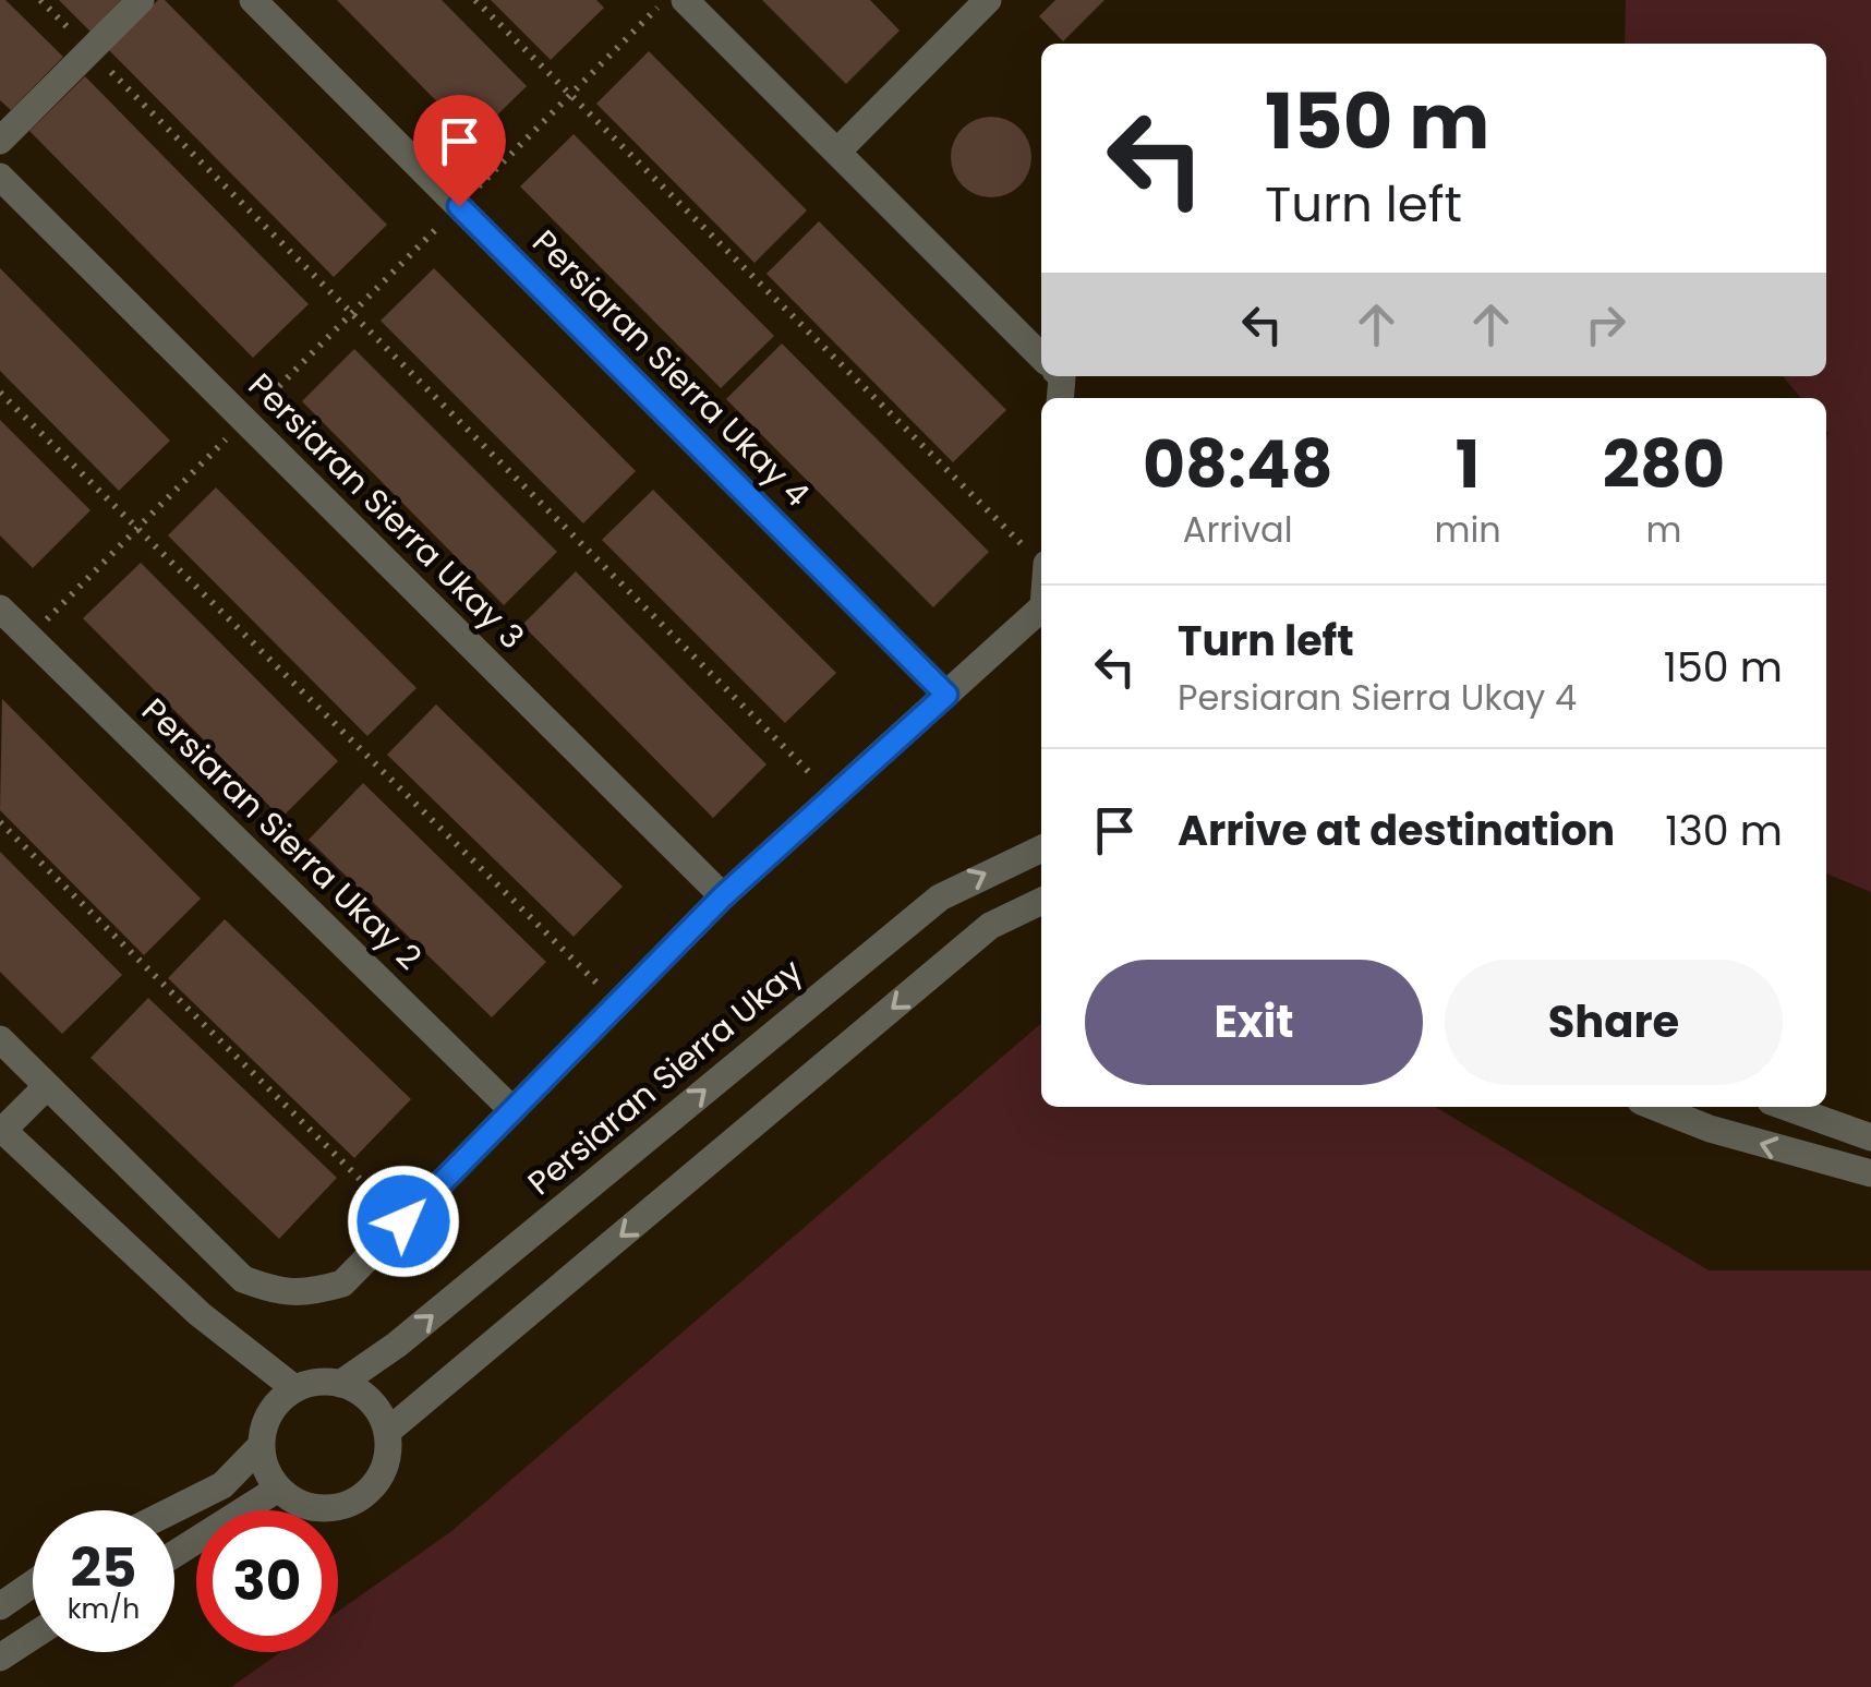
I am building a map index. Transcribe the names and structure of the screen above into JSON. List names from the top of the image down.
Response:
{
  "streets": {
    "street": [
      "Persiaran Sierra Ukay 4",
      "Persiaran Sierra Ukay 3",
      "Persiaran Sierra Ukay 2",
      "Persiaran Sierra Ukay"
    ]
  },
  "page": {
    "turn": ["150 m", "Turn left"],
    "eta": [
      "08:48",
      "Arrival",
      "1",
      "min",
      "280",
      "m"
    ],
    "list": [
      {
        "name": "Turn left",
        "note": "Persiaran Sierra Ukay 4",
        "value": "150 m"
      },
      {
        "name": "Arrive at destination",
        "value": "130 m"
      }
    ],
    "buttons": ["Exit", "Share"],
    "speed": "25 km/h",
    "limit": "30"
  }
}
